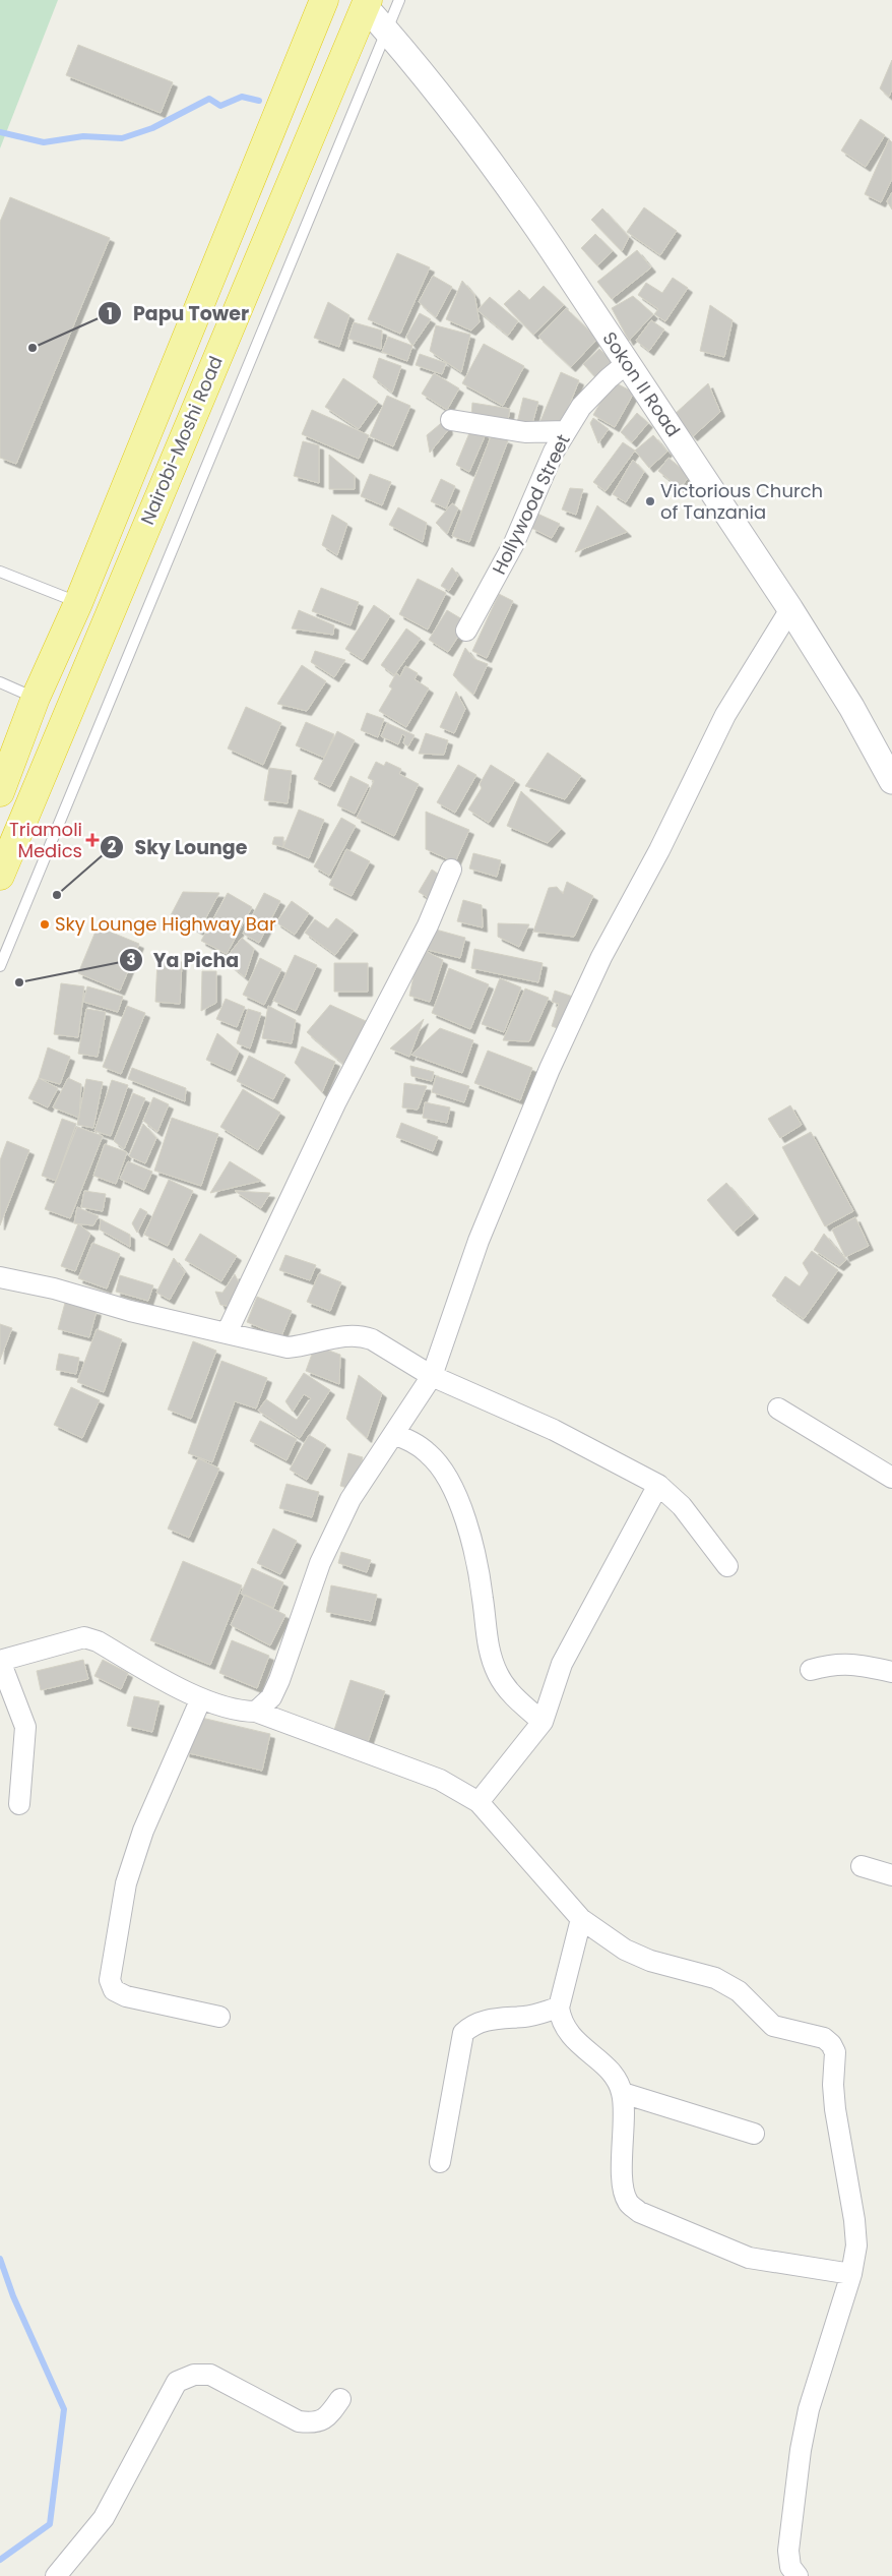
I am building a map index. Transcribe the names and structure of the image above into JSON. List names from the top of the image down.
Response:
{
  "streets": {
    "highway": ["Nairobi-Moshi Road"],
    "street": ["Sokon II Road", "Hollywood Street"]
  },
  "crossings": [
    ["Sokon II Road", "Nairobi-Moshi Road"],
    ["Sokon II Road", "Hollywood Street"]
  ],
  "places": {
    "other": [
      "Papu Tower",
      "Victorious Church of Tanzania",
      "Sky Lounge",
      "Sky Lounge Highway Bar",
      "Ya Picha"
    ],
    "health": ["Triamoli Medics"]
  }
}
